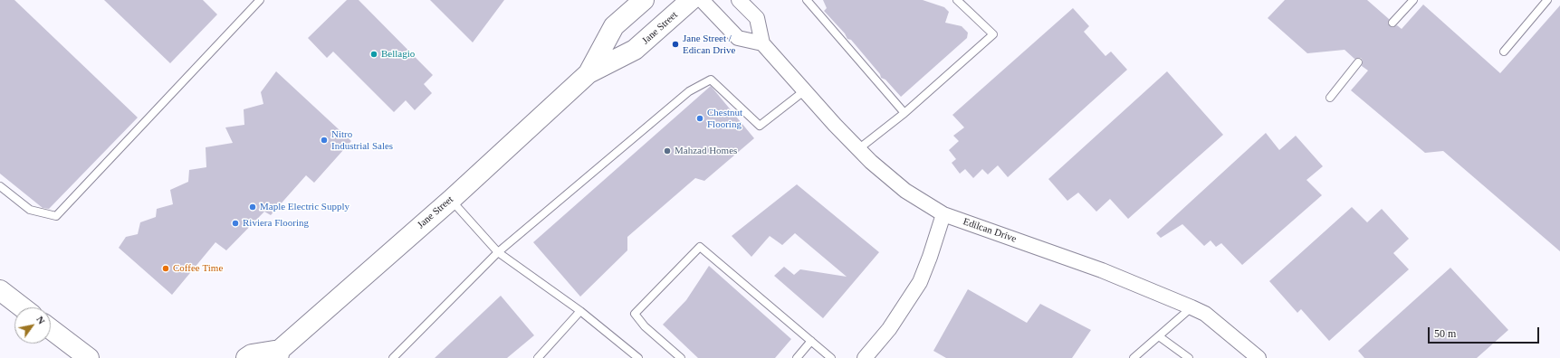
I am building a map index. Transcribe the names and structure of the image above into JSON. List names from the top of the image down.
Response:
{
  "streets": {
    "main road": ["Jane Street"],
    "street": ["Edilcan Drive"]
  },
  "places": [
    "Jane Street / Edican Drive",
    "Bellagio",
    "Chestnut Flooring",
    "Nitro Industrial Sales",
    "Mahzad Homes",
    "Maple Electric Supply",
    "Riviera Flooring",
    "Coffee Time"
  ],
  "scale_bar": "50 m",
  "north": "top right"
}
